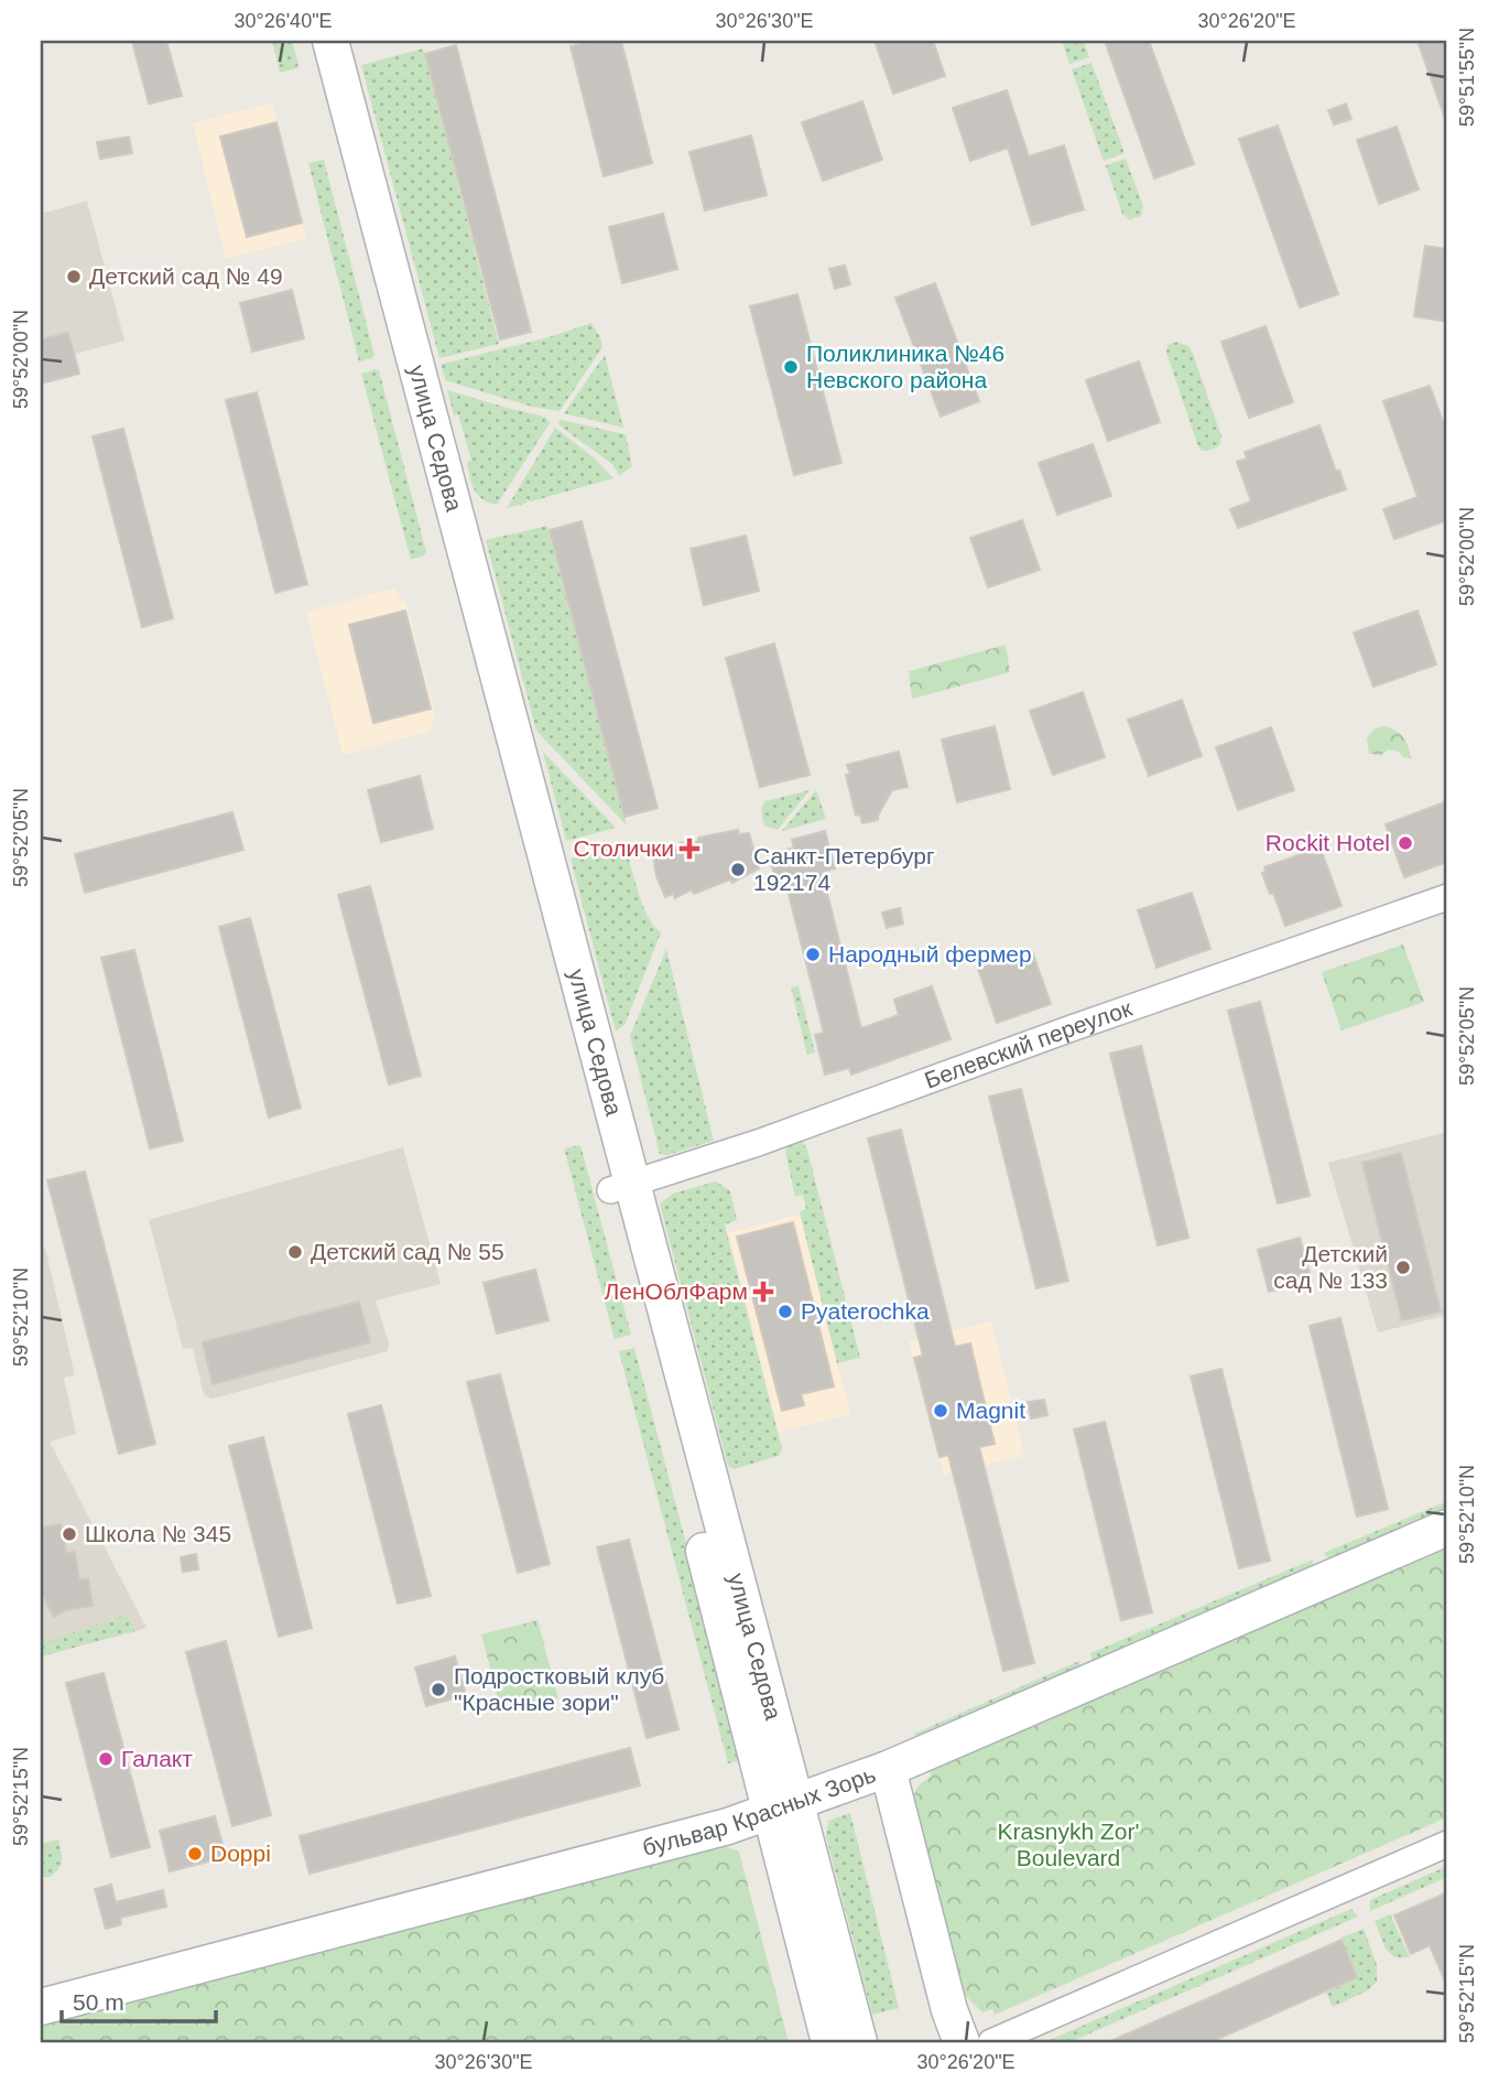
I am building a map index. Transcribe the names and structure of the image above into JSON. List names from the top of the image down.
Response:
{
  "streets": {
    "main road": ["улица Седова", "бульвар Красных Зорь"],
    "street": ["Белевский переулок"]
  },
  "crossings": [
    ["улица Седова", "Белевский переулок"],
    ["улица Седова", "бульвар Красных Зорь"]
  ],
  "parks": ["Krasnykh Zor' Boulevard"],
  "places": {
    "other": [
      "Детский сад № 49",
      "Поликлиника №46 Невского района",
      "Rockit Hotel",
      "Санкт-Петербург 192174",
      "Народный фермер",
      "Детский сад № 55",
      "Детский сад № 133",
      "Pyaterochka",
      "Magnit",
      "Школа № 345",
      "Подростковый клуб \"Красные зори\"",
      "Галакт",
      "Doppi"
    ],
    "health": ["Столички", "ЛенОблФарм"]
  },
  "scale_bar": "50 m",
  "coordinates": [
    "30°26'40\"E",
    "30°26'30\"E",
    "30°26'20\"E",
    "59°51'55\"N",
    "59°52'00\"N",
    "59°52'05\"N",
    "59°52'10\"N",
    "59°52'15\"N"
  ]
}
